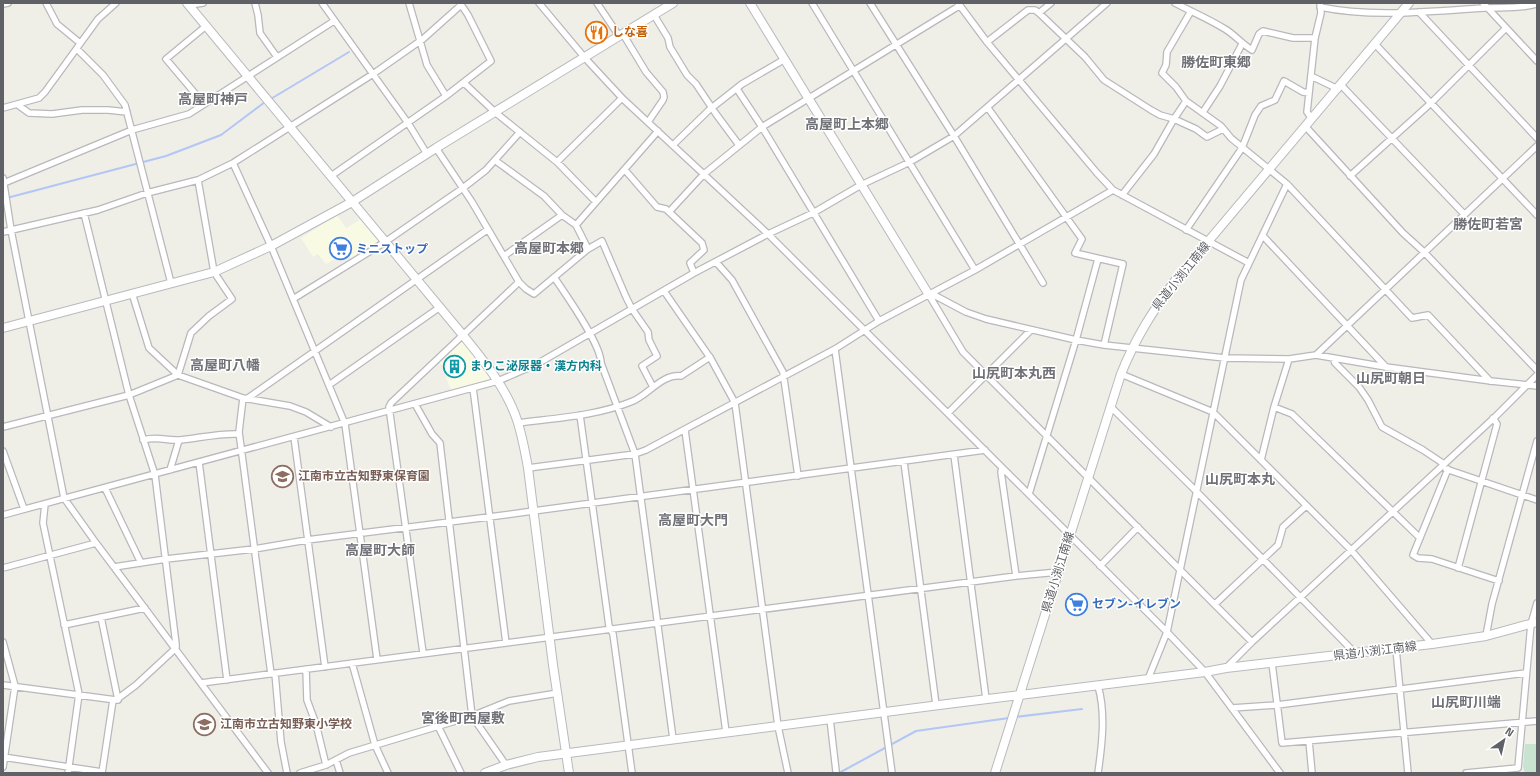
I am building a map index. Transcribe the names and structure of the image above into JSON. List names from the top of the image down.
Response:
{
  "streets": {
    "street": ["県道小渕江南線"]
  },
  "districts": [
    "勝佐町東郷",
    "高屋町神戸",
    "高屋町上本郷",
    "勝佐町若宮",
    "高屋町本郷",
    "高屋町八幡",
    "山尻町本丸西",
    "山尻町朝日",
    "山尻町本丸",
    "高屋町大門",
    "高屋町大師",
    "山尻町川端",
    "宮後町西屋敷"
  ],
  "places": {
    "restaurant": ["しな喜"],
    "supermarket": ["ミニストップ", "セブン-イレブン"],
    "building": ["まりこ泌尿器・漢方内科"],
    "school or university": ["江南市立古知野東保育園", "江南市立古知野東小学校"]
  },
  "north": "top right"
}
